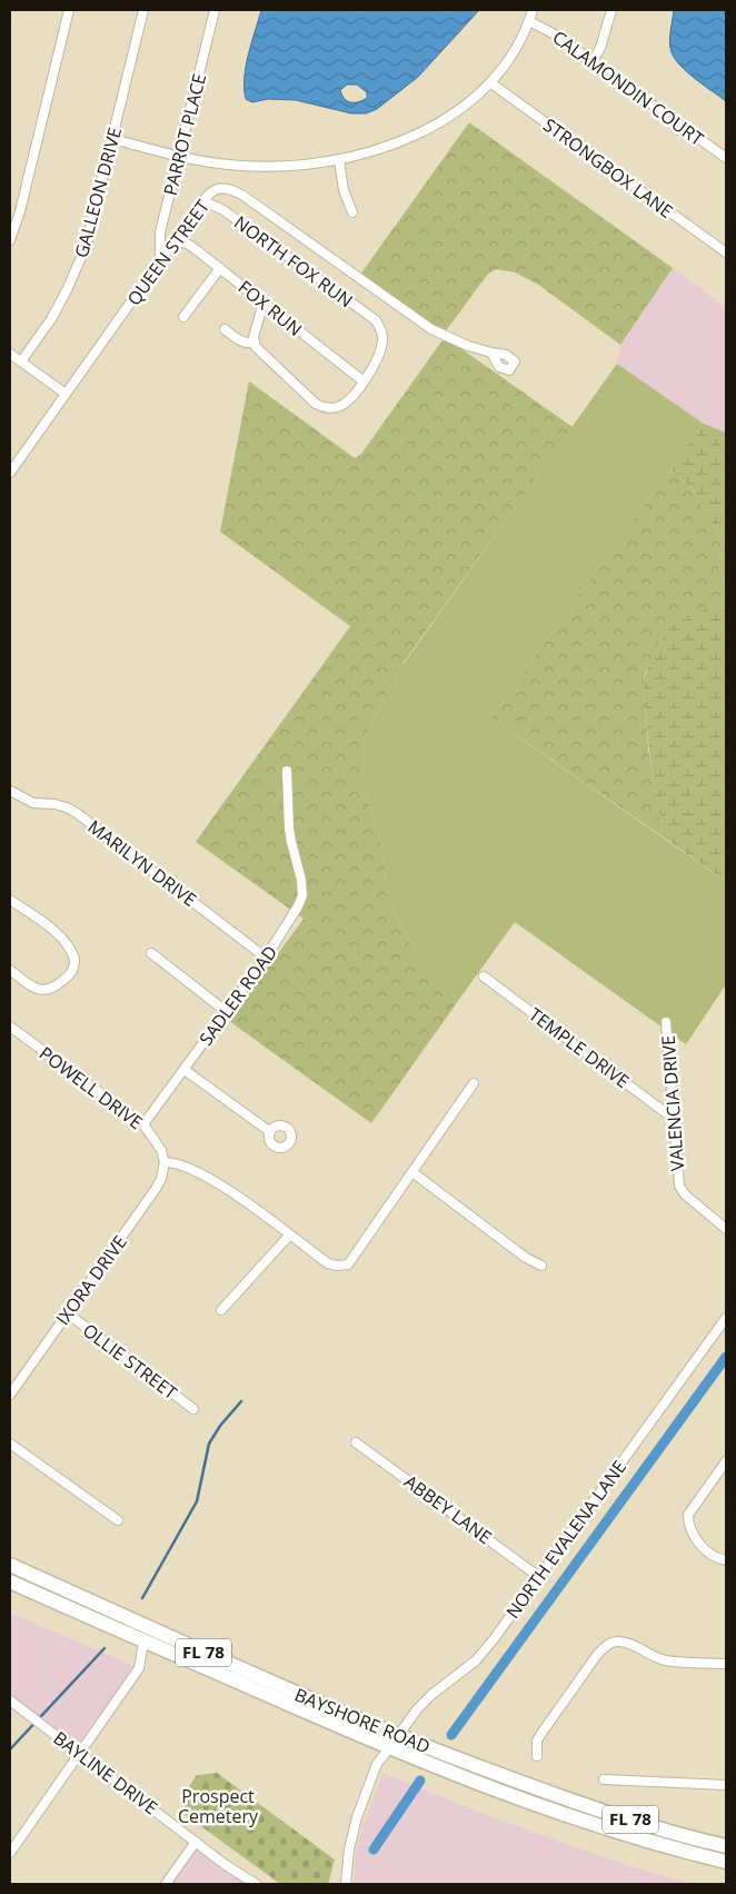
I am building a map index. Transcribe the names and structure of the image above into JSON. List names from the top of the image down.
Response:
{
  "streets": {
    "main road": ["FL 78", "BAYSHORE ROAD"],
    "street": [
      "CALAMONDIN COURT",
      "PARROT PLACE",
      "STRONGBOX LANE",
      "GALLEON DRIVE",
      "QUEEN STREET",
      "NORTH FOX RUN",
      "FOX RUN",
      "MARILYN DRIVE",
      "SADLER ROAD",
      "TEMPLE DRIVE",
      "POWELL DRIVE",
      "VALENCIA DRIVE",
      "IXORA DRIVE",
      "OLLIE STREET",
      "ABBEY LANE",
      "NORTH EVALENA LANE",
      "BAYLINE DRIVE"
    ]
  },
  "crossings": [
    ["PARROT PLACE", "QUEEN STREET"],
    ["QUEEN STREET", "NORTH FOX RUN"],
    ["QUEEN STREET", "FOX RUN"],
    ["NORTH FOX RUN", "FOX RUN"],
    ["MARILYN DRIVE", "SADLER ROAD"],
    ["SADLER ROAD", "POWELL DRIVE"],
    ["TEMPLE DRIVE", "VALENCIA DRIVE"],
    ["POWELL DRIVE", "IXORA DRIVE"],
    ["IXORA DRIVE", "OLLIE STREET"],
    ["ABBEY LANE", "NORTH EVALENA LANE"],
    ["NORTH EVALENA LANE", "BAYSHORE ROAD"]
  ],
  "parks": ["Prospect Cemetery"]
}
